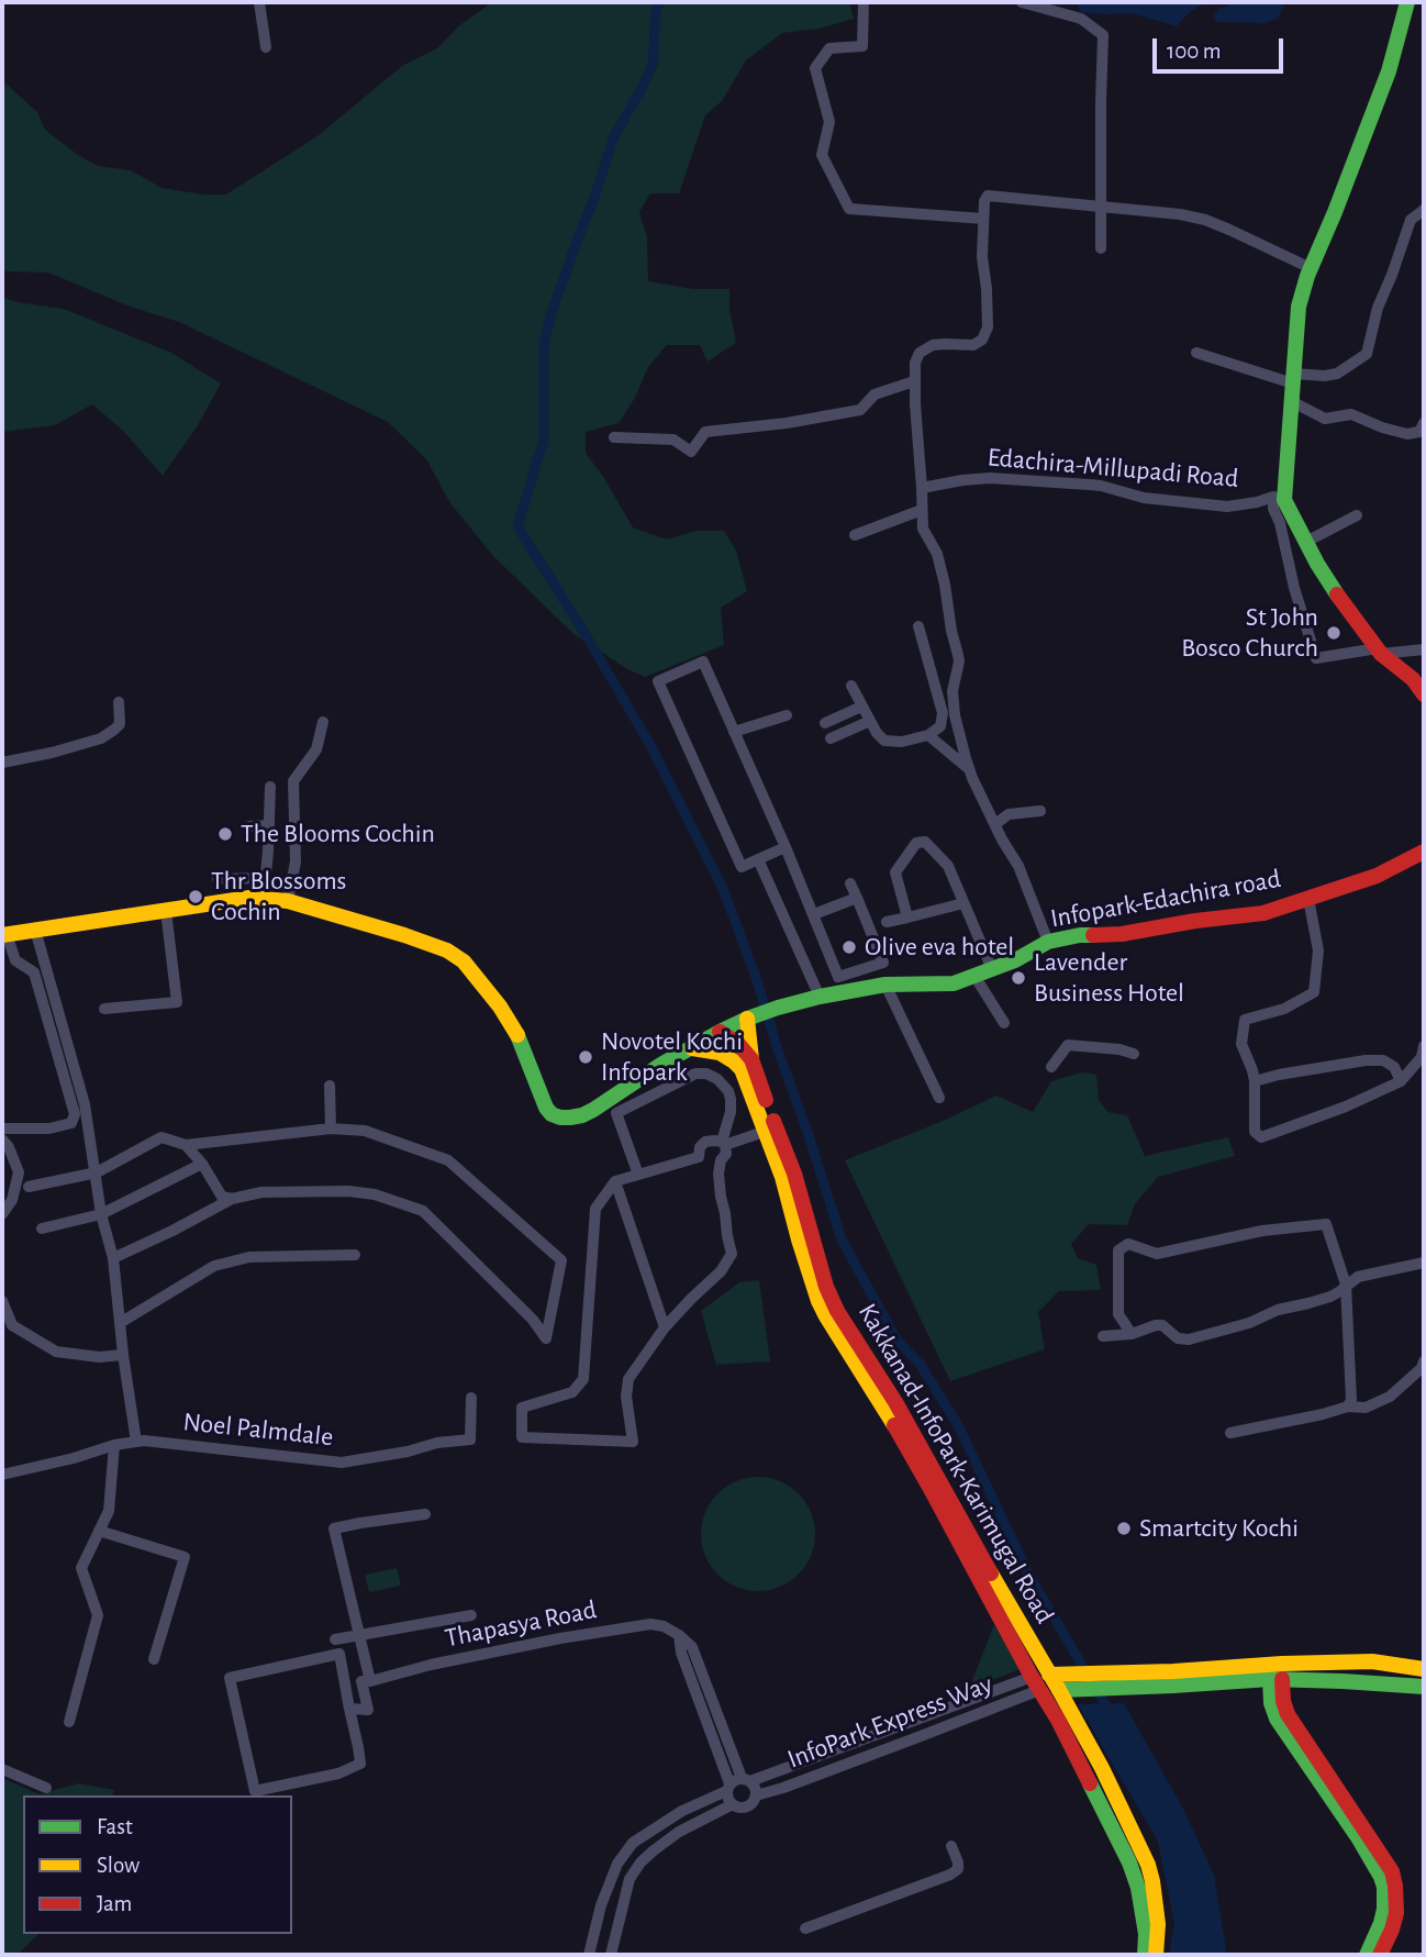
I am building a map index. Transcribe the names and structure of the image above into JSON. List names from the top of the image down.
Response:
{
  "streets": {
    "main road": ["Infopark-Edachira road", "Kakkanad-InfoPark-Karimugal Road"],
    "street": [
      "Edachira-Millupadi Road",
      "Noel Palmdale",
      "Thapasya Road",
      "InfoPark Express Way"
    ]
  },
  "crossings": [
    ["Infopark-Edachira road", "Kakkanad-InfoPark-Karimugal Road"],
    ["Kakkanad-InfoPark-Karimugal Road", "InfoPark Express Way"]
  ],
  "places": [
    "St John Bosco Church",
    "The Blooms Cochin",
    "Thr Blossoms Cochin",
    "Olive eva hotel",
    "Lavender Business Hotel",
    "Novotel Kochi Infopark",
    "Smartcity Kochi"
  ],
  "legend": ["Fast", "Slow", "Jam"],
  "scale_bar": "100 m"
}
